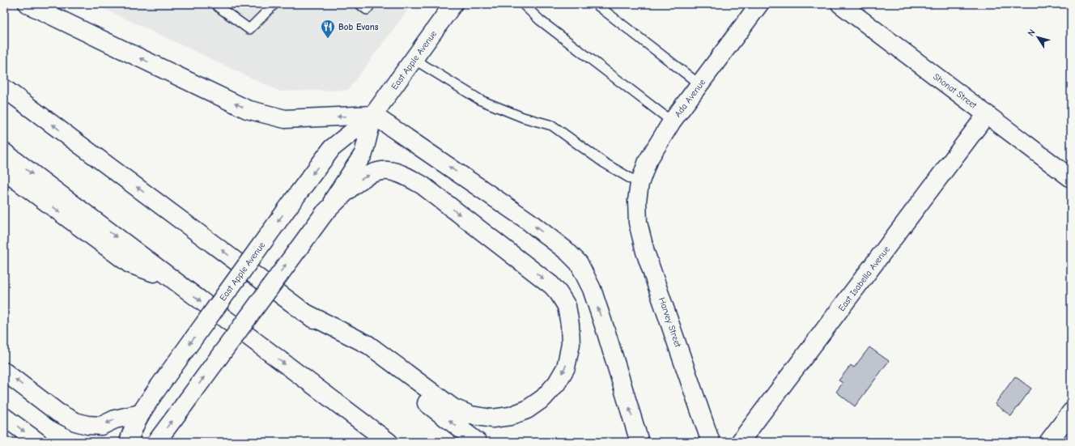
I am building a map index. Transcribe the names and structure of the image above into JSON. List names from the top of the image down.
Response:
{
  "streets": {
    "main road": [
      "East Apple Avenue",
      "Shonat Street",
      "Ada Avenue",
      "East Isabella Avenue",
      "Harvey Street"
    ]
  },
  "crossings": [
    ["Shonat Street", "East Isabella Avenue"],
    ["Ada Avenue", "Harvey Street"]
  ],
  "places": {
    "restaurant": ["Bob Evans"]
  },
  "north": "top left"
}
